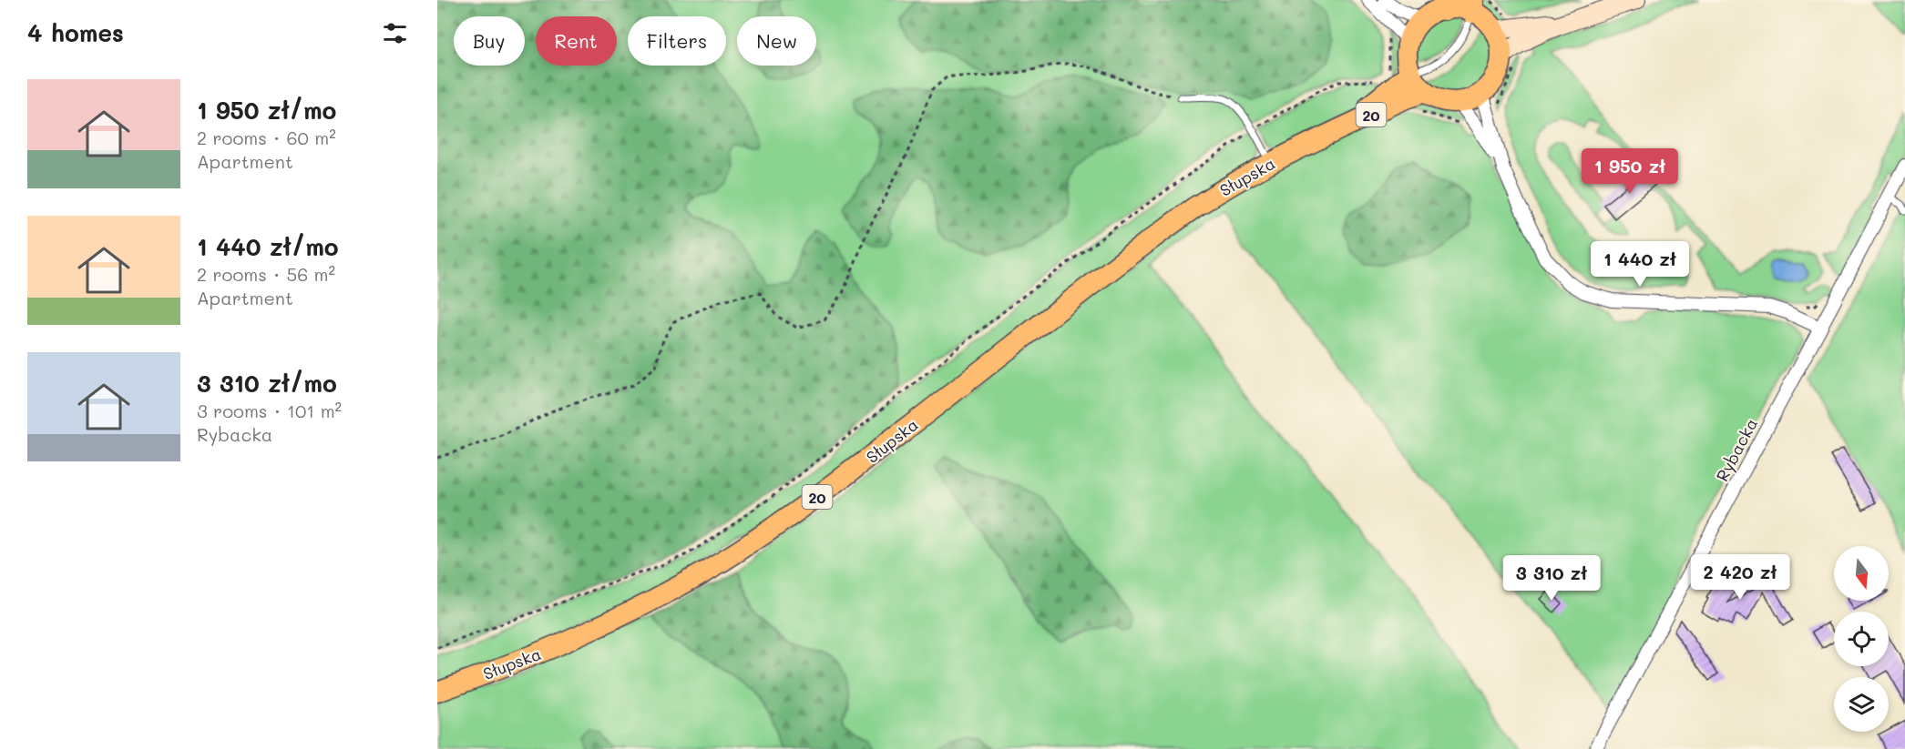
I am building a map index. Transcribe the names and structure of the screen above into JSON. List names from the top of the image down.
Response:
{
  "streets": {
    "main road": ["20", "Słupska"],
    "street": ["Rybacka"]
  },
  "north": "bottom",
  "page": {
    "heading": "4 homes",
    "chip": [
      "Buy",
      "Rent",
      "Filters",
      "New"
    ],
    "list": [
      {
        "name": "1 950 zł/mo",
        "note": "2 rooms · 60 m² · Apartment"
      },
      {
        "name": "1 440 zł/mo",
        "note": "2 rooms · 56 m² · Apartment"
      },
      {
        "name": "3 310 zł/mo",
        "note": "3 rooms · 101 m² · Rybacka"
      }
    ],
    "price": [
      "1 950 zł",
      "1 440 zł",
      "2 420 zł",
      "3 310 zł"
    ]
  }
}
